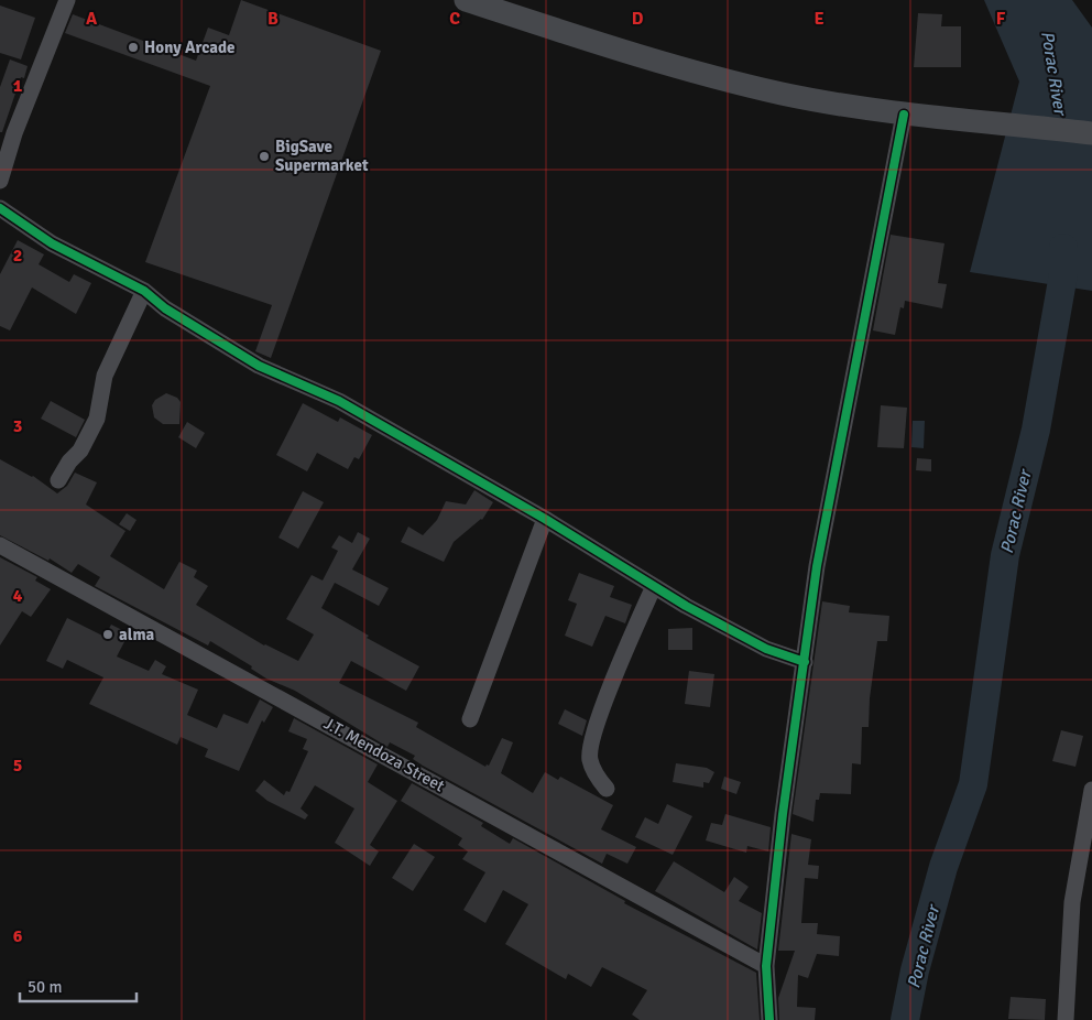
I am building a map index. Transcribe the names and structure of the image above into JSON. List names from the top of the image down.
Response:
{
  "streets": {
    "street": ["J.T. Mendoza Street"]
  },
  "water": ["Porac River"],
  "places": ["Hony Arcade", "BigSave Supermarket", "alma"],
  "scale_bar": "50 m",
  "grid": {
    "columns": [
      "A",
      "B",
      "C",
      "D",
      "E",
      "F"
    ],
    "rows": [
      "1",
      "2",
      "3",
      "4",
      "5",
      "6"
    ]
  }
}
